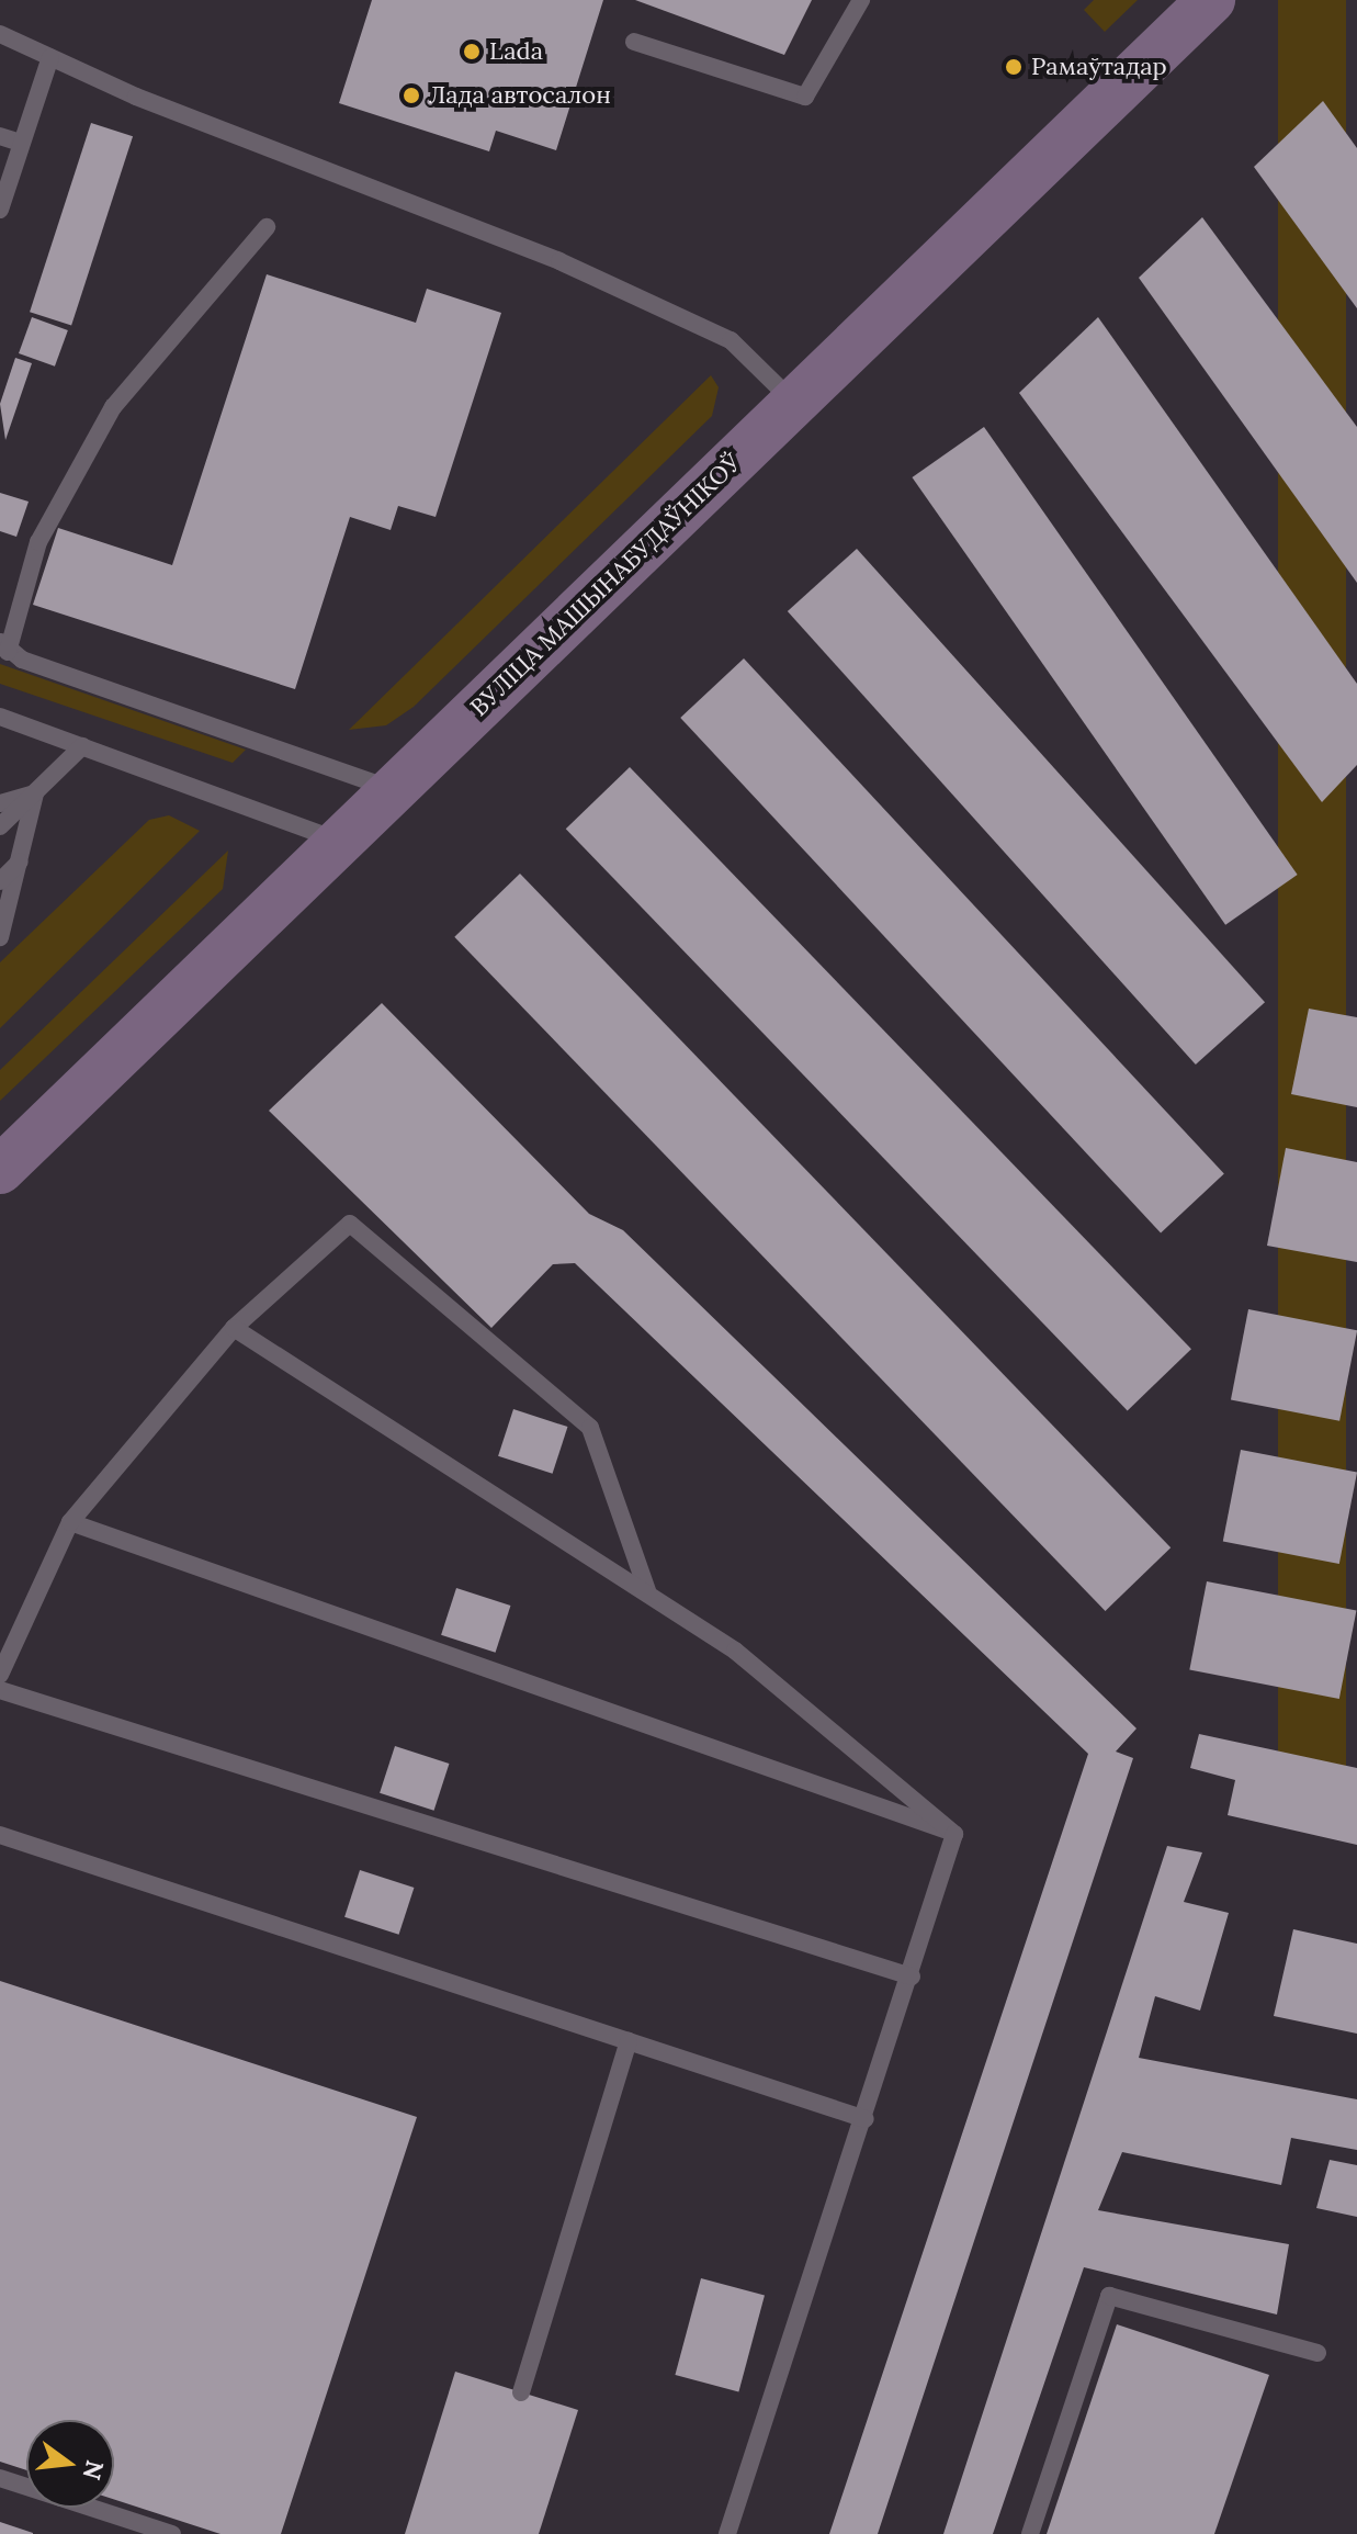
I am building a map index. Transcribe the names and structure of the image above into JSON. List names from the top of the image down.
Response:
{
  "streets": {
    "main road": ["ВУЛІЦА МАШЫНАБУДАЎНІКОЎ"]
  },
  "places": ["Lada", "Рамаўтадар", "Лада автосалон"],
  "north": "right"
}
